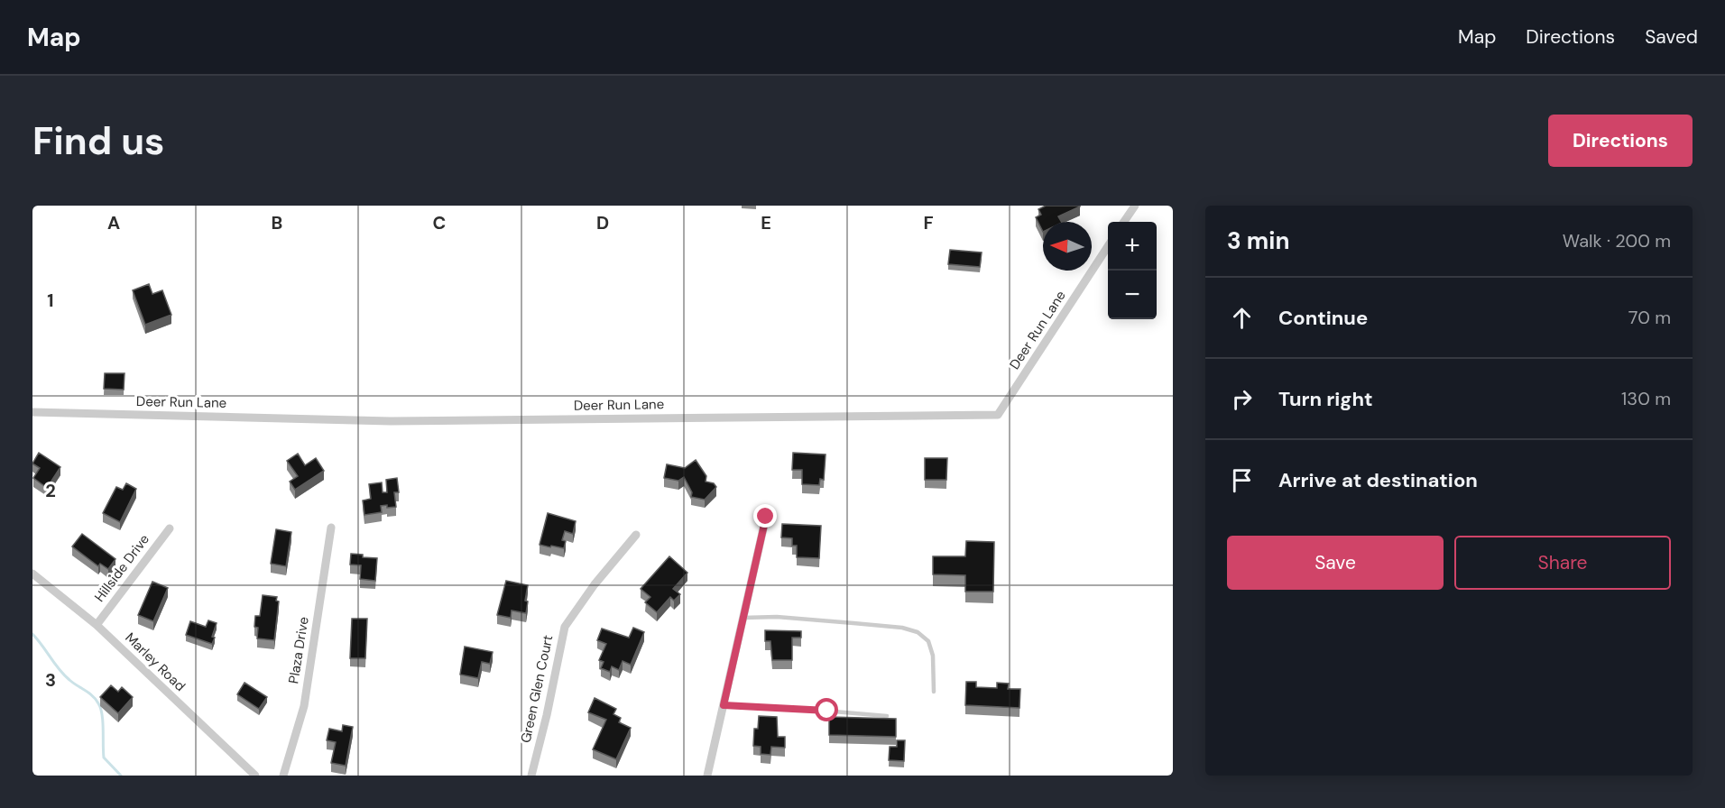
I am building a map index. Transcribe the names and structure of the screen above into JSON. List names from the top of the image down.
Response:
{
  "streets": {
    "street": [
      "Deer Run Lane",
      "Hillside Drive",
      "Plaza Drive",
      "Marley Road",
      "Green Glen Court"
    ]
  },
  "crossings": [
    ["Hillside Drive", "Marley Road"]
  ],
  "north": "left",
  "page": {
    "header": "Map",
    "nav": ["Map", "Directions", "Saved"],
    "buttons": [
      "Directions",
      ["Save", "Share"]
    ],
    "title": "Find us",
    "heading": ["3 min", "Walk · 200 m"],
    "map_buttons": ["+", "−"],
    "list": [
      ["Continue", "70 m"],
      ["Turn right", "130 m"],
      "Arrive at destination"
    ]
  },
  "grid": {
    "columns": [
      "A",
      "B",
      "C",
      "D",
      "E",
      "F"
    ],
    "rows": ["1", "2", "3"]
  }
}
